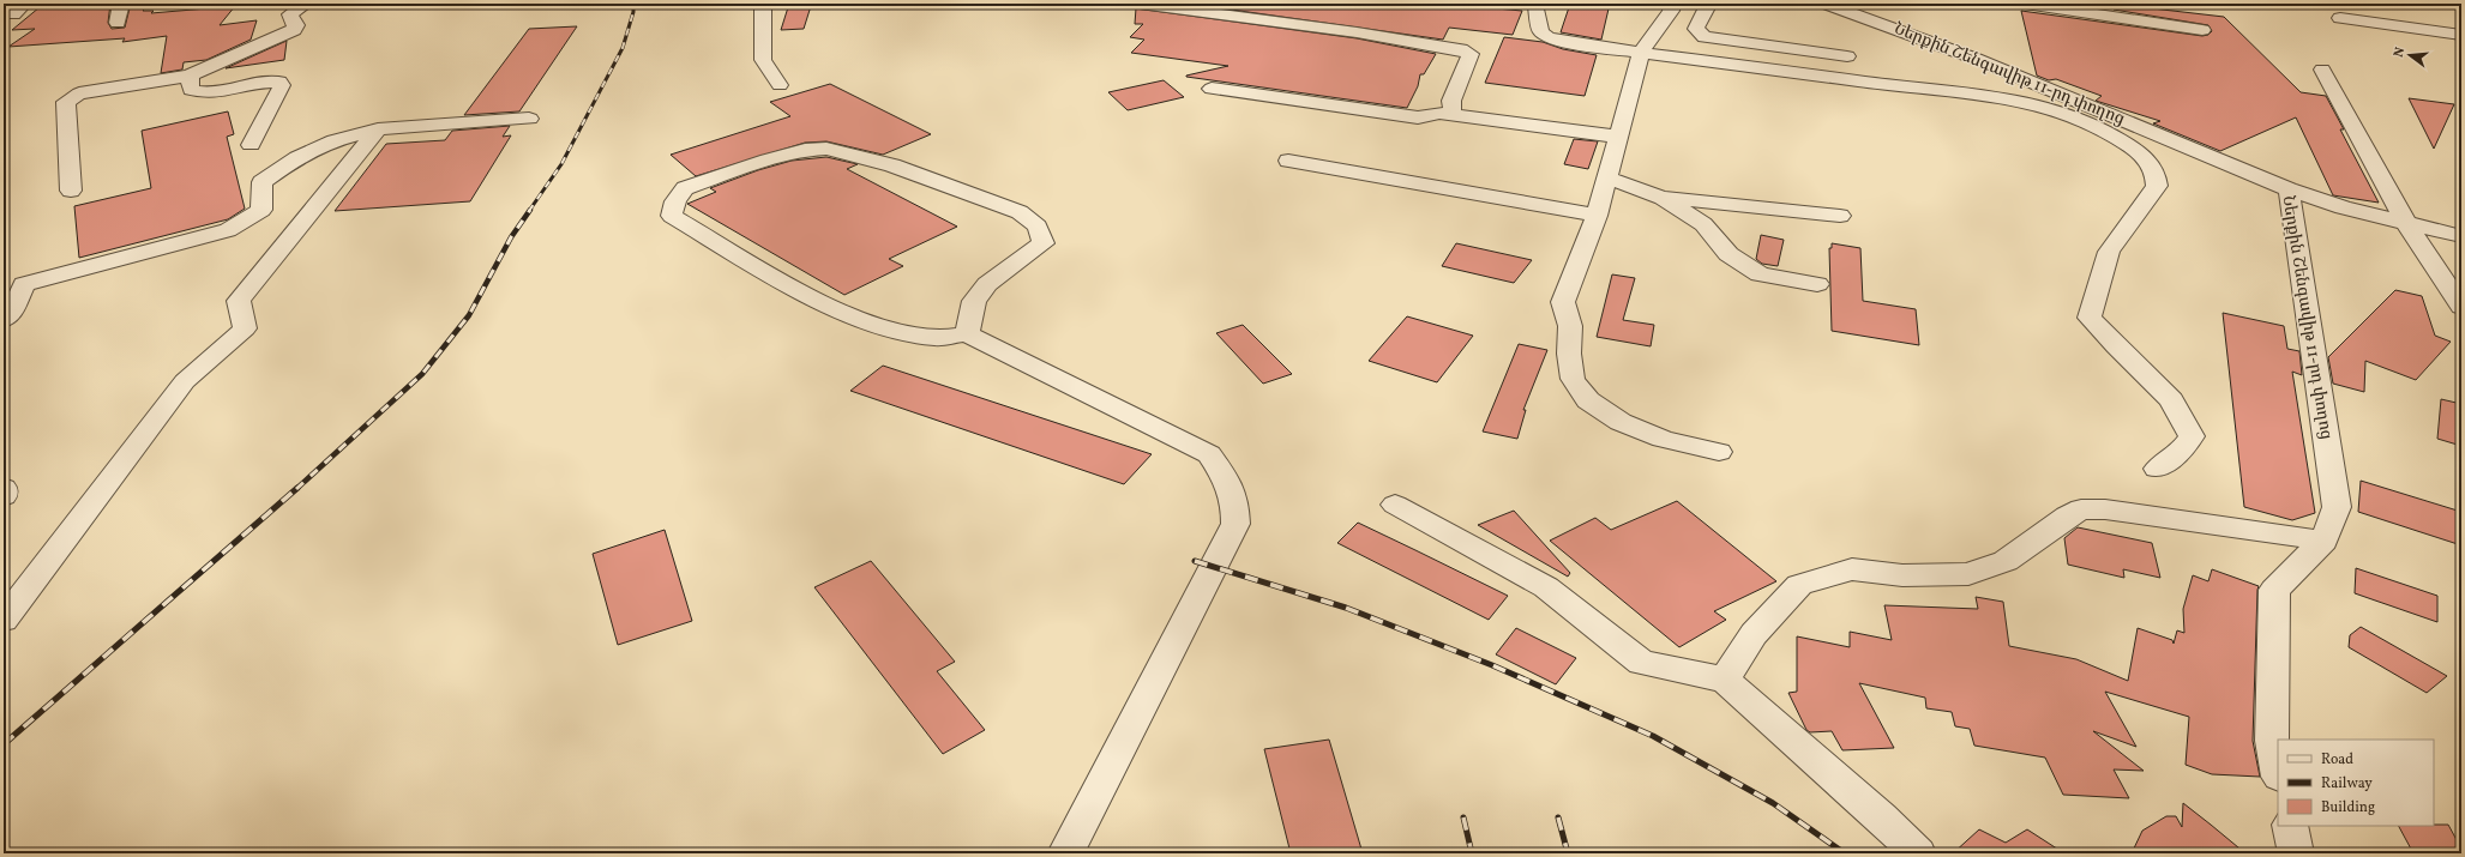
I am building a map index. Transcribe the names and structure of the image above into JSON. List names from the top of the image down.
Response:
{
  "streets": {
    "street": ["Ներքին Շենգավիթ 11-րդ փողոց"]
  },
  "legend": ["Road", "Railway", "Building"],
  "north": "left"
}
